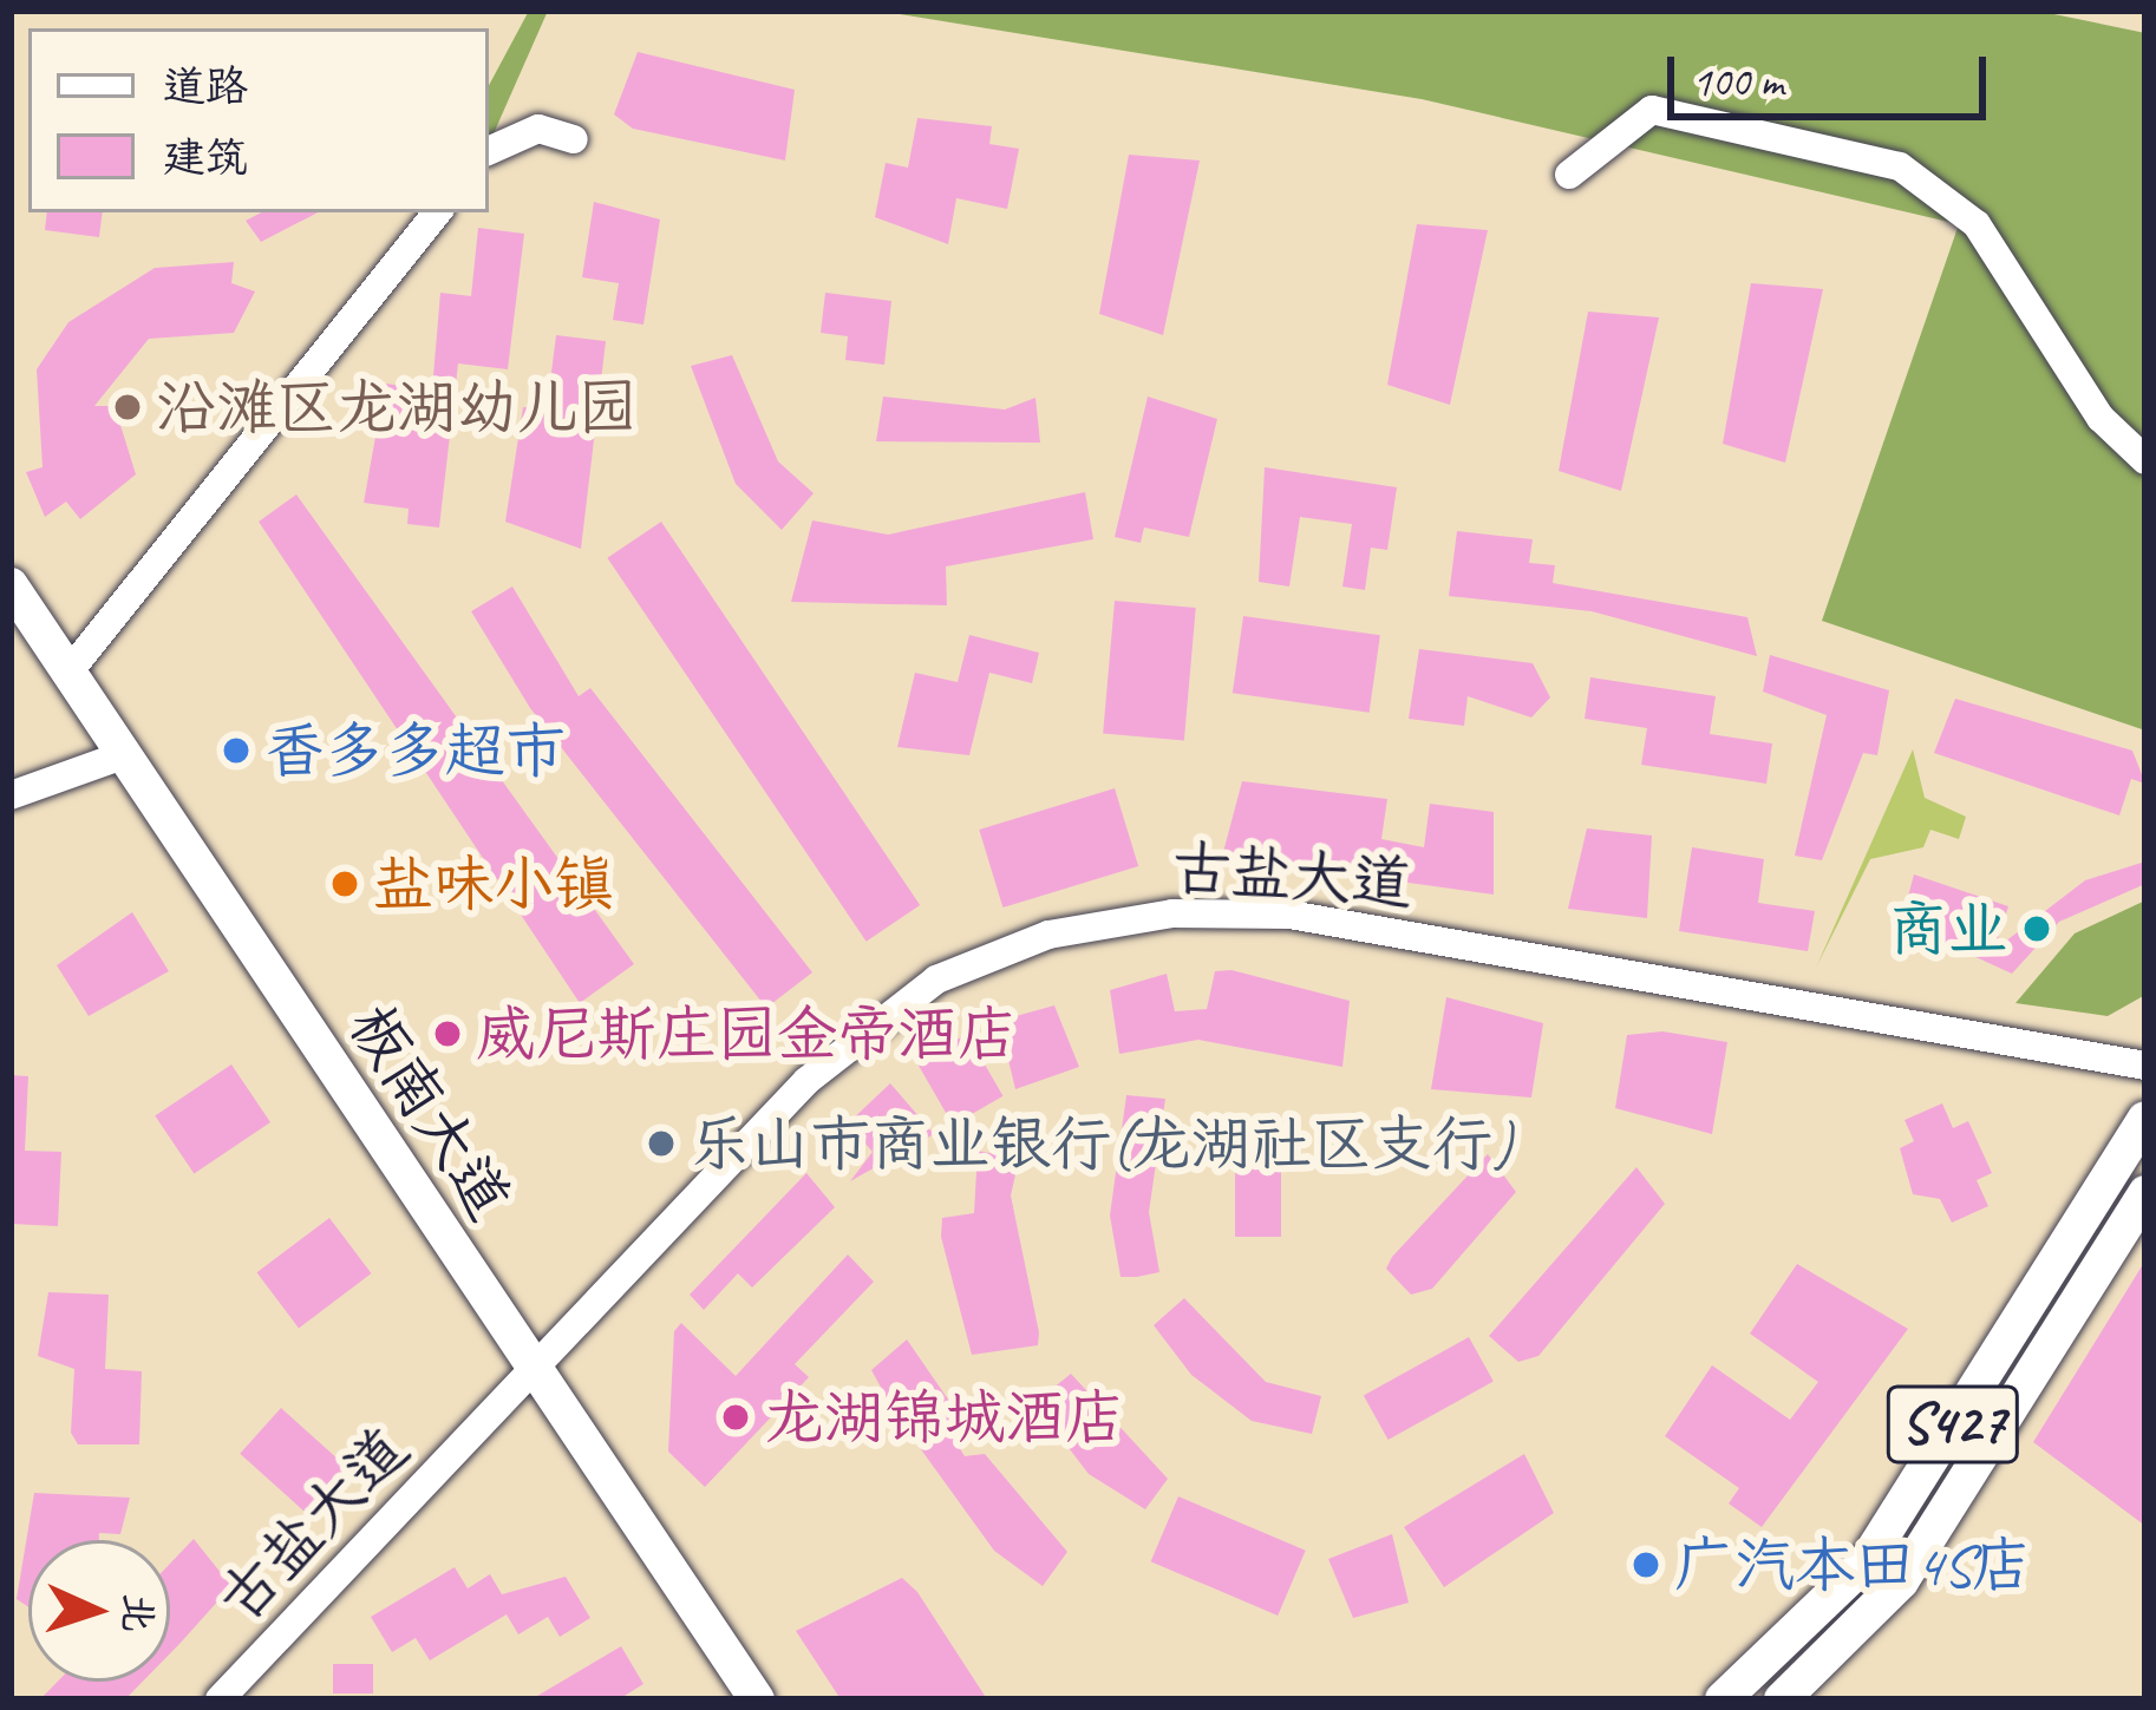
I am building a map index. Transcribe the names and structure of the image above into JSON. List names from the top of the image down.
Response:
{
  "streets": {
    "main road": ["板南大道", "S427"],
    "street": ["古盐大道"]
  },
  "crossings": [
    ["古盐大道", "板南大道"]
  ],
  "places": [
    "沿滩区龙湖幼儿园",
    "香多多超市",
    "盐味小镇",
    "商业",
    "威尼斯庄园金帝酒店",
    "乐山市商业银行(龙湖社区支行)",
    "龙湖锦城酒店",
    "广汽本田4S店"
  ],
  "legend": ["道路", "建筑"],
  "scale_bar": "100 m",
  "north": "right"
}
